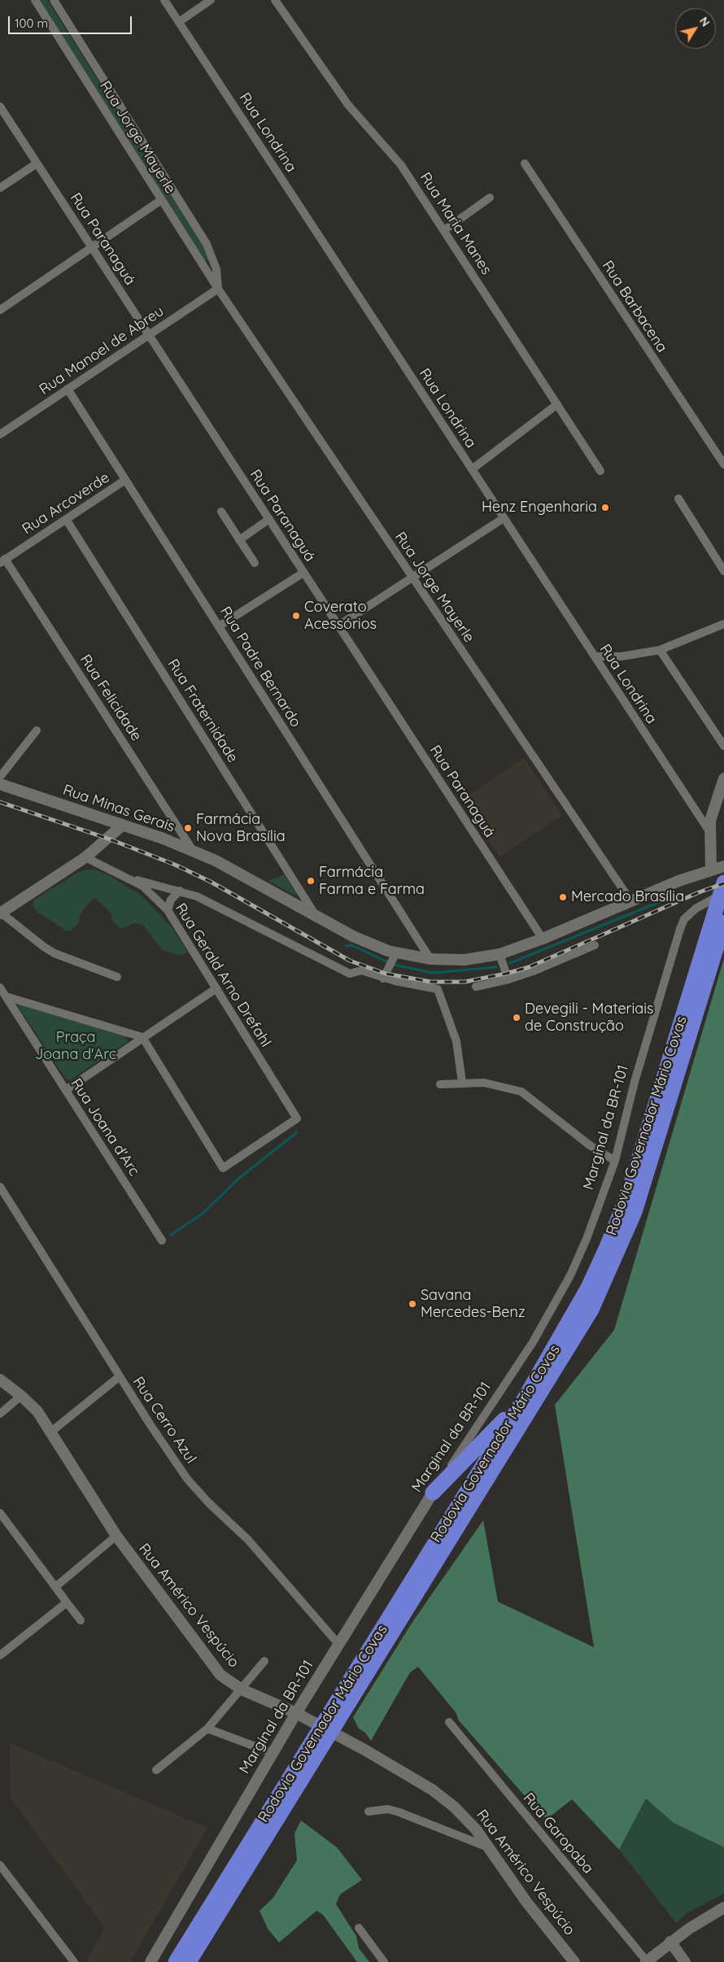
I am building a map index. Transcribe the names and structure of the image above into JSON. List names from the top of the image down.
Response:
{
  "streets": {
    "highway": ["Rodovia Governador Mário Covas"],
    "main road": ["Rua Minas Gerais", "Marginal da BR-101", "Rua Américo Vespúcio"],
    "street": [
      "Rua Londrina",
      "Rua Jorge Mayerle",
      "Rua Maria Manes",
      "Rua Paranaguá",
      "Rua Barbacena",
      "Rua Manoel de Abreu",
      "Rua Arcoverde",
      "Rua Padre Bernardo",
      "Rua Felicidade",
      "Rua Fraternidade",
      "Rua Gerald Arno Drefahl",
      "Rua Joana d'Arc",
      "Rua Cerro Azul",
      "Rua Garopaba"
    ]
  },
  "crossings": [
    ["Rua Jorge Mayerle", "Rua Manoel de Abreu"],
    ["Rua Jorge Mayerle", "Rua Minas Gerais"],
    ["Rua Paranaguá", "Rua Manoel de Abreu"],
    ["Rua Paranaguá", "Rua Minas Gerais"],
    ["Rua Manoel de Abreu", "Rua Padre Bernardo"],
    ["Rua Arcoverde", "Rua Padre Bernardo"],
    ["Rua Arcoverde", "Rua Felicidade"],
    ["Rua Arcoverde", "Rua Fraternidade"],
    ["Rua Padre Bernardo", "Rua Minas Gerais"],
    ["Rua Felicidade", "Rua Minas Gerais"],
    ["Rua Fraternidade", "Rua Minas Gerais"],
    ["Marginal da BR-101", "Rua Cerro Azul"],
    ["Marginal da BR-101", "Rua Américo Vespúcio"]
  ],
  "parks": ["Praça Joana d'Arc"],
  "places": [
    "Henz Engenharia",
    "Coverato Acessórios",
    "Farmácia Nova Brasília",
    "Farmácia Farma e Farma",
    "Mercado Brasília",
    "Devegili - Materiais de Construção",
    "Savana Mercedes-Benz"
  ],
  "scale_bar": "100 m",
  "north": "top right"
}
